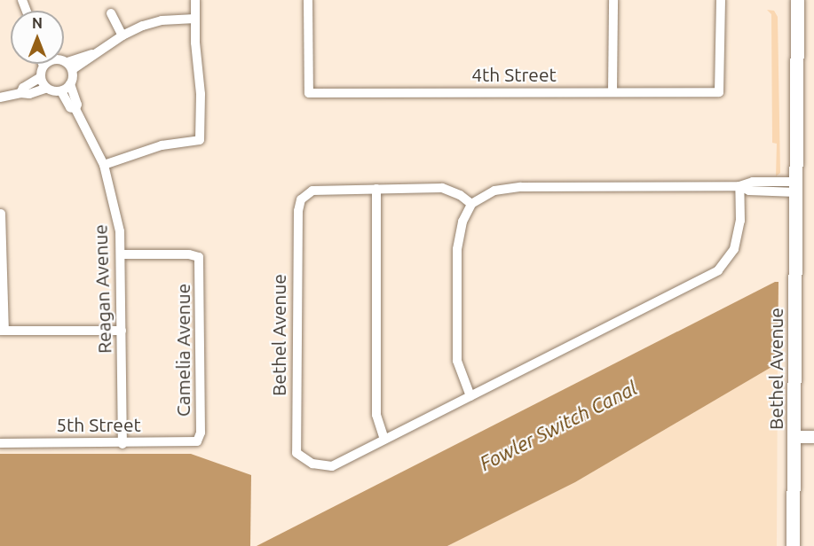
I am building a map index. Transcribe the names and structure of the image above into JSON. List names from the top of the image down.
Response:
{
  "streets": {
    "main road": ["Bethel Avenue"],
    "street": [
      "4th Street",
      "Reagan Avenue",
      "Camelia Avenue",
      "5th Street"
    ]
  },
  "crossings": [
    ["Reagan Avenue", "Camelia Avenue"],
    ["Reagan Avenue", "5th Street"],
    ["Camelia Avenue", "5th Street"]
  ],
  "water": ["Fowler Switch Canal"],
  "north": "top"
}
